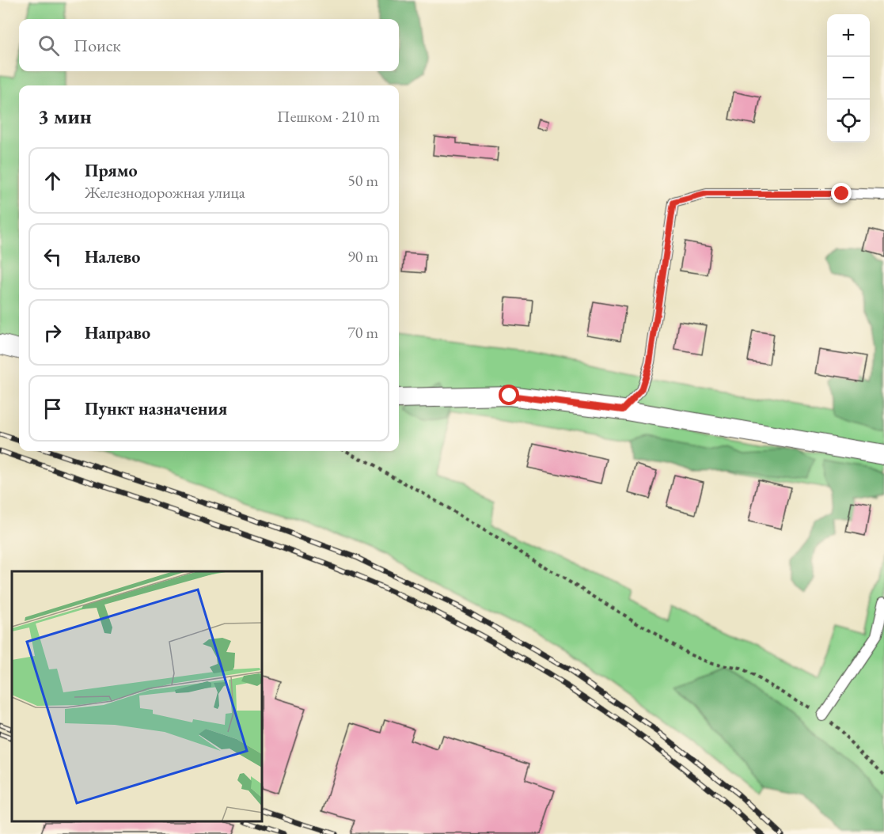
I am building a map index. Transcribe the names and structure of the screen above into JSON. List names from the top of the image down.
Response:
{
  "page": {
    "map_buttons": ["+", "−"],
    "search": "Поиск",
    "heading": ["3 мин", "Пешком · 210 m"],
    "list": [
      ["Прямо", "Железнодорожная улица", "50 m"],
      ["Налево", "90 m"],
      ["Направо", "70 m"],
      "Пункт назначения"
    ]
  }
}
